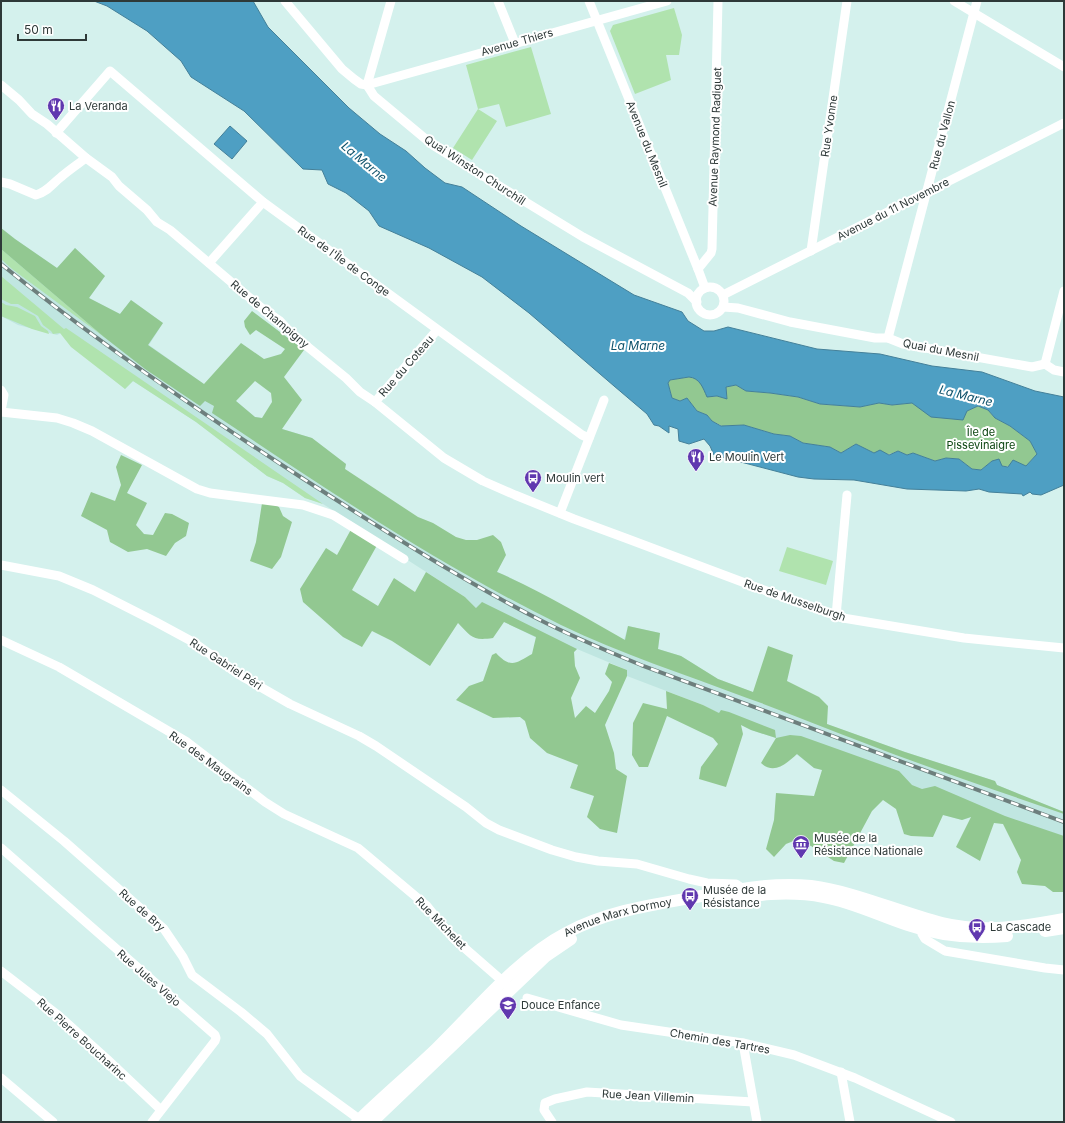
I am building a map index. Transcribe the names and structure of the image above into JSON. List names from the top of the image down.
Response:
{
  "streets": {
    "main road": ["Avenue Marx Dormoy"],
    "street": [
      "Avenue Thiers",
      "Rue Yvonne",
      "Rue du Vallon",
      "Avenue Raymond Radiguet",
      "Avenue du Mesnil",
      "Quai Winston Churchill",
      "Avenue du 11 Novembre",
      "Rue de l'Île de Conge",
      "Rue de Champigny",
      "Quai du Mesnil",
      "Rue du Coteau",
      "Rue de Musselburgh",
      "Rue Gabriel Péri",
      "Rue des Maugrains",
      "Rue de Bry",
      "Rue Michelet",
      "Rue Jules Viejo",
      "Rue Pierre Boucharinc",
      "Chemin des Tartres",
      "Rue Jean Villemin"
    ]
  },
  "crossings": [
    ["Avenue Thiers", "Avenue du Mesnil"],
    ["Avenue Thiers", "Quai Winston Churchill"],
    ["Rue Yvonne", "Avenue du 11 Novembre"],
    ["Rue du Vallon", "Avenue du 11 Novembre"],
    ["Rue du Vallon", "Quai du Mesnil"],
    ["Avenue Raymond Radiguet", "Avenue du Mesnil"],
    ["Avenue du Mesnil", "Quai Winston Churchill"],
    ["Avenue du Mesnil", "Avenue du 11 Novembre"],
    ["Avenue du Mesnil", "Quai du Mesnil"],
    ["Quai Winston Churchill", "Avenue du 11 Novembre"],
    ["Quai Winston Churchill", "Quai du Mesnil"],
    ["Avenue du 11 Novembre", "Quai du Mesnil"],
    ["Rue de l'Île de Conge", "Rue de Champigny"],
    ["Rue de l'Île de Conge", "Rue du Coteau"],
    ["Rue de Champigny", "Rue du Coteau"],
    ["Rue de Champigny", "Rue de Musselburgh"],
    ["Rue Gabriel Péri", "Avenue Marx Dormoy"],
    ["Rue des Maugrains", "Rue Michelet"],
    ["Rue de Bry", "Avenue Marx Dormoy"],
    ["Avenue Marx Dormoy", "Rue Michelet"],
    ["Rue Jules Viejo", "Rue Pierre Boucharinc"]
  ],
  "water": ["La Marne"],
  "parks": ["Île de Pissevinaigre"],
  "places": {
    "restaurant": ["La Veranda", "Le Moulin Vert"],
    "bus stop": ["Moulin vert", "Musée de la Résistance", "La Cascade"],
    "museum": ["Musée de la Résistance Nationale"],
    "school or university": ["Douce Enfance"]
  },
  "scale_bar": "50 m"
}
